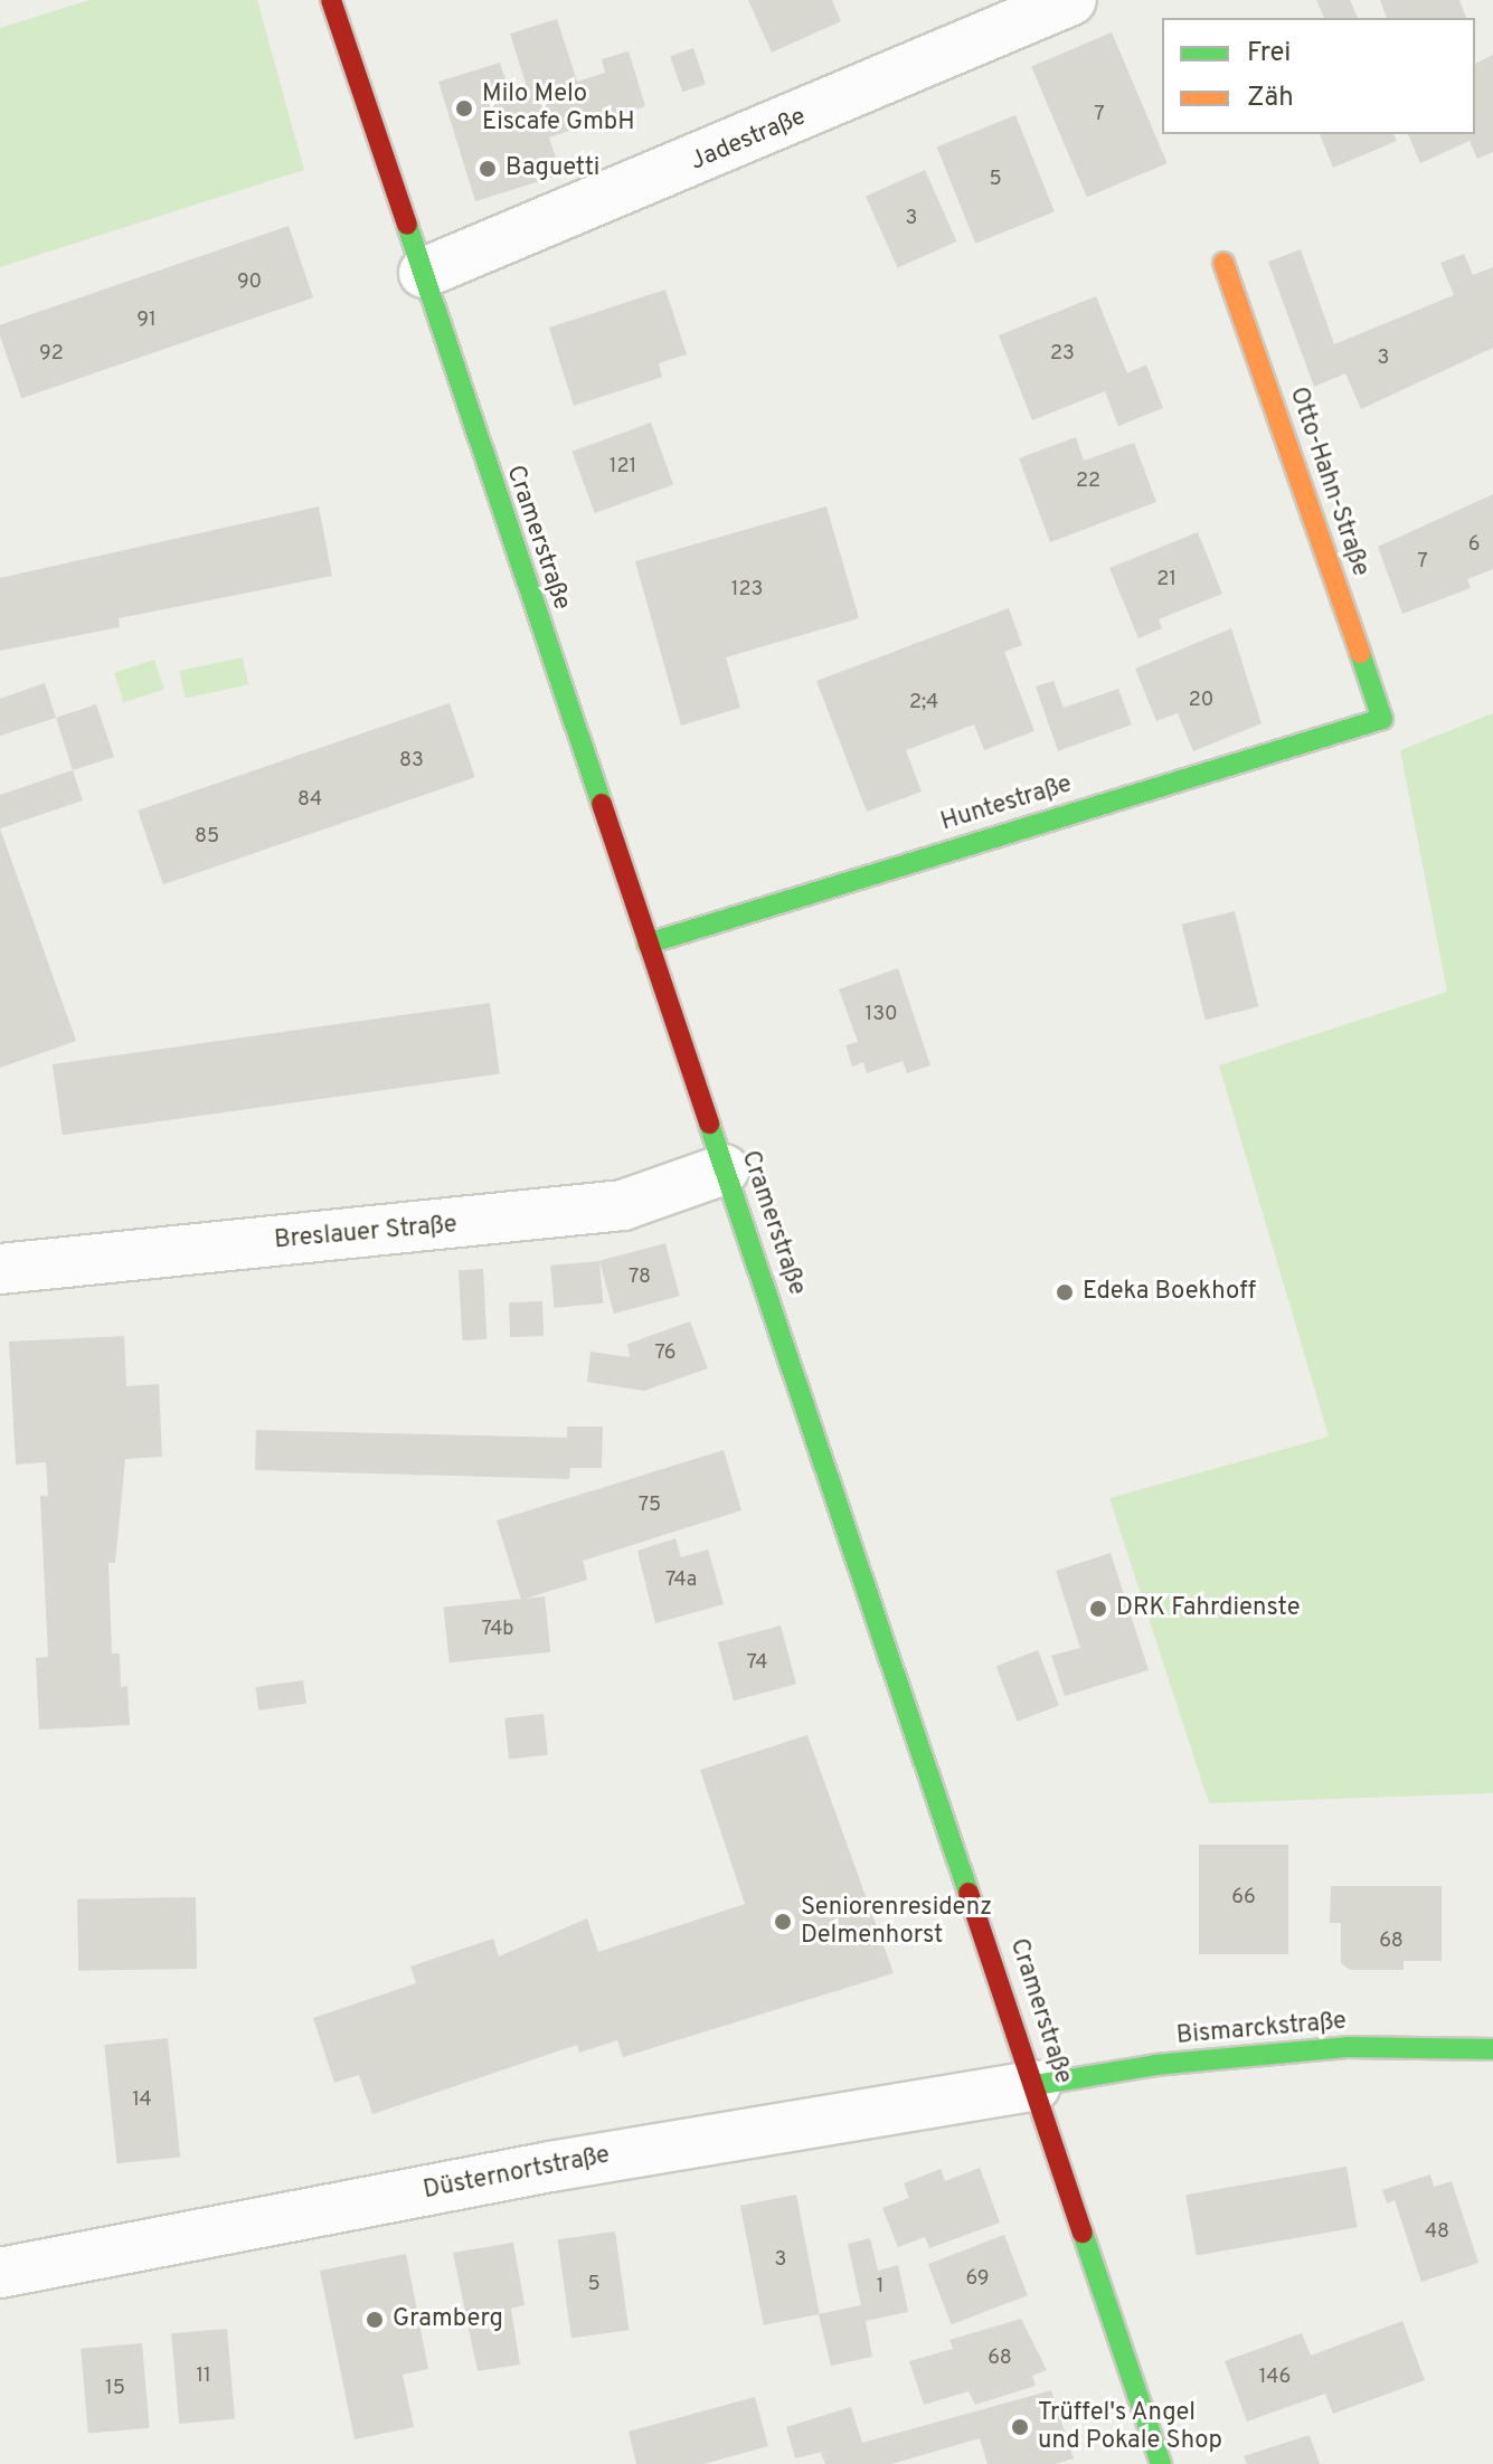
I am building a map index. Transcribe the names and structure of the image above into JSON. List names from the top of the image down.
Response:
{
  "streets": {
    "main road": [
      "Otto-Hahn-Straße",
      "Cramerstraße",
      "Huntestraße",
      "Bismarckstraße"
    ],
    "street": ["Jadestraße", "Breslauer Straße", "Düsternortstraße"]
  },
  "crossings": [
    ["Jadestraße", "Cramerstraße"],
    ["Otto-Hahn-Straße", "Huntestraße"],
    ["Cramerstraße", "Huntestraße"],
    ["Cramerstraße", "Breslauer Straße"],
    ["Cramerstraße", "Bismarckstraße"],
    ["Cramerstraße", "Düsternortstraße"],
    ["Bismarckstraße", "Düsternortstraße"]
  ],
  "places": [
    "Milo Melo Eiscafe GmbH",
    "Baguetti",
    "Edeka Boekhoff",
    "DRK Fahrdienste",
    "Seniorenresidenz Delmenhorst",
    "Gramberg",
    "Trüffel's Angel und Pokale Shop"
  ],
  "house_numbers": [
    "7",
    "5",
    "3",
    "90",
    "91",
    "92",
    "23",
    "3",
    "121",
    "22",
    "6",
    "7",
    "21",
    "123",
    "20",
    "2;4",
    "83",
    "84",
    "85",
    "130",
    "78",
    "76",
    "75",
    "74a",
    "74b",
    "74",
    "66",
    "68",
    "14",
    "48",
    "3",
    "69",
    "5",
    "1",
    "68",
    "11",
    "146",
    "15"
  ],
  "legend": ["Frei", "Zäh"]
}
